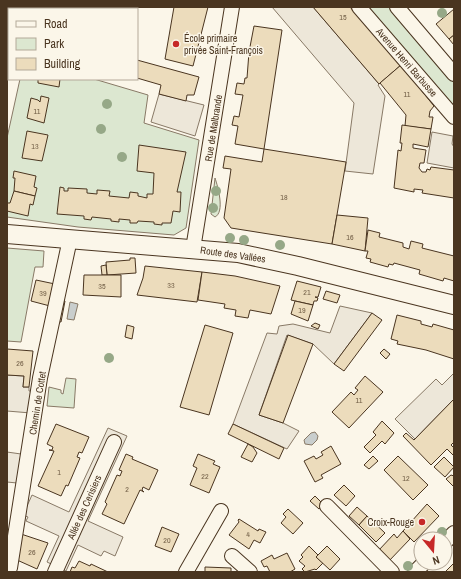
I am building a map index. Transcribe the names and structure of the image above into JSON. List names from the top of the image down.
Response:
{
  "streets": {
    "main road": ["Route des Vallées"],
    "street": [
      "Avenue Henri Barbusse",
      "Rue de Malbrande",
      "Chemin de Cottet",
      "Allée des Cerisiers"
    ]
  },
  "crossings": [
    ["Rue de Malbrande", "Route des Vallées"],
    ["Route des Vallées", "Chemin de Cottet"]
  ],
  "places": ["École primaire privée Saint-François", "Croix-Rouge"],
  "house_numbers": [
    "15",
    "11",
    "11",
    "13",
    "18",
    "16",
    "33",
    "35",
    "21",
    "39",
    "19",
    "26",
    "11",
    "1",
    "22",
    "12",
    "2",
    "4",
    "20",
    "26"
  ],
  "legend": ["Road", "Park", "Building"],
  "north": "bottom"
}
